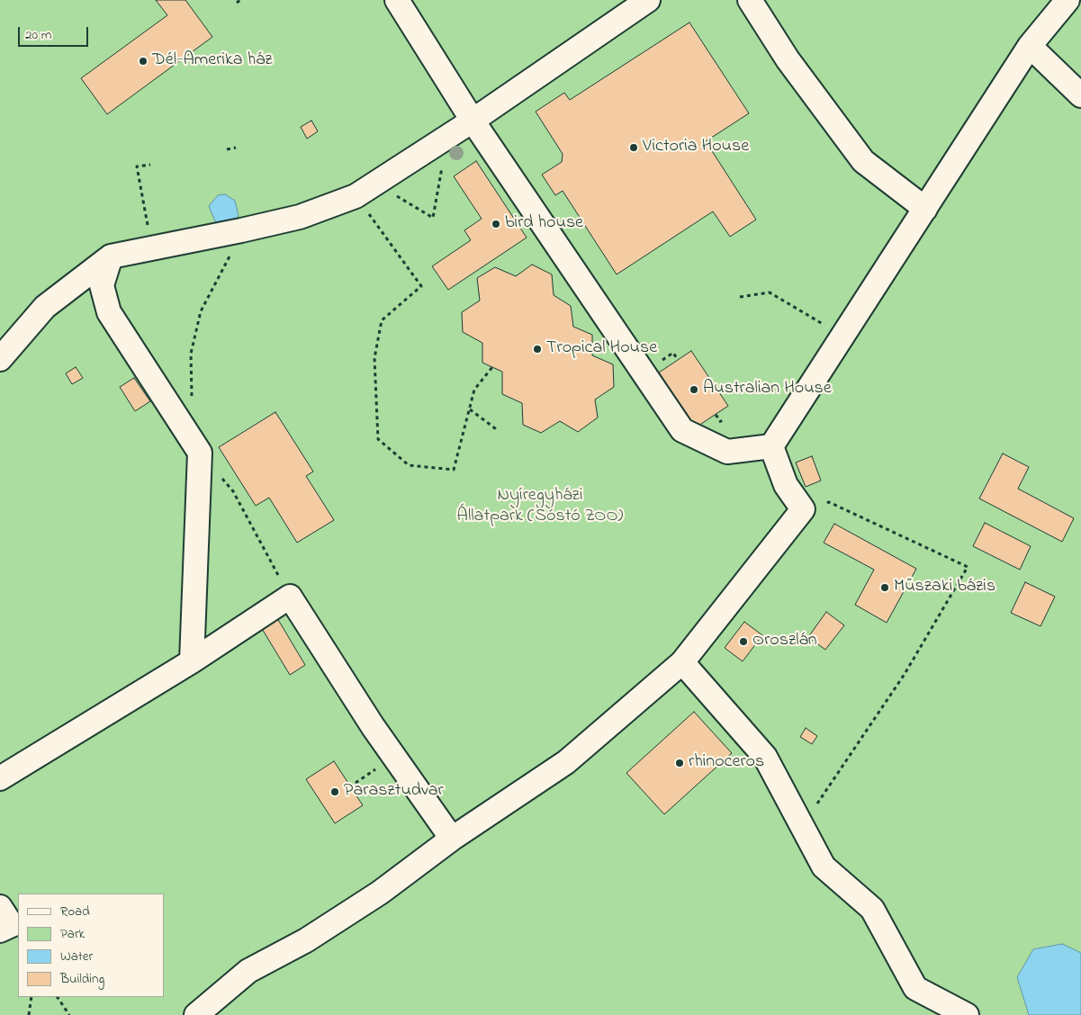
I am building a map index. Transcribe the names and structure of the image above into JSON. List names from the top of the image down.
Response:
{
  "parks": ["Nyíregyházi Állatpark (Sóstó ZOO)"],
  "places": [
    "Dél-Amerika ház",
    "Victoria House",
    "bird house",
    "Tropical House",
    "Australian House",
    "Műszaki bázis",
    "Oroszlán",
    "rhinoceros",
    "Parasztudvar"
  ],
  "legend": [
    "Road",
    "Park",
    "Water",
    "Building"
  ],
  "scale_bar": "20 m"
}
